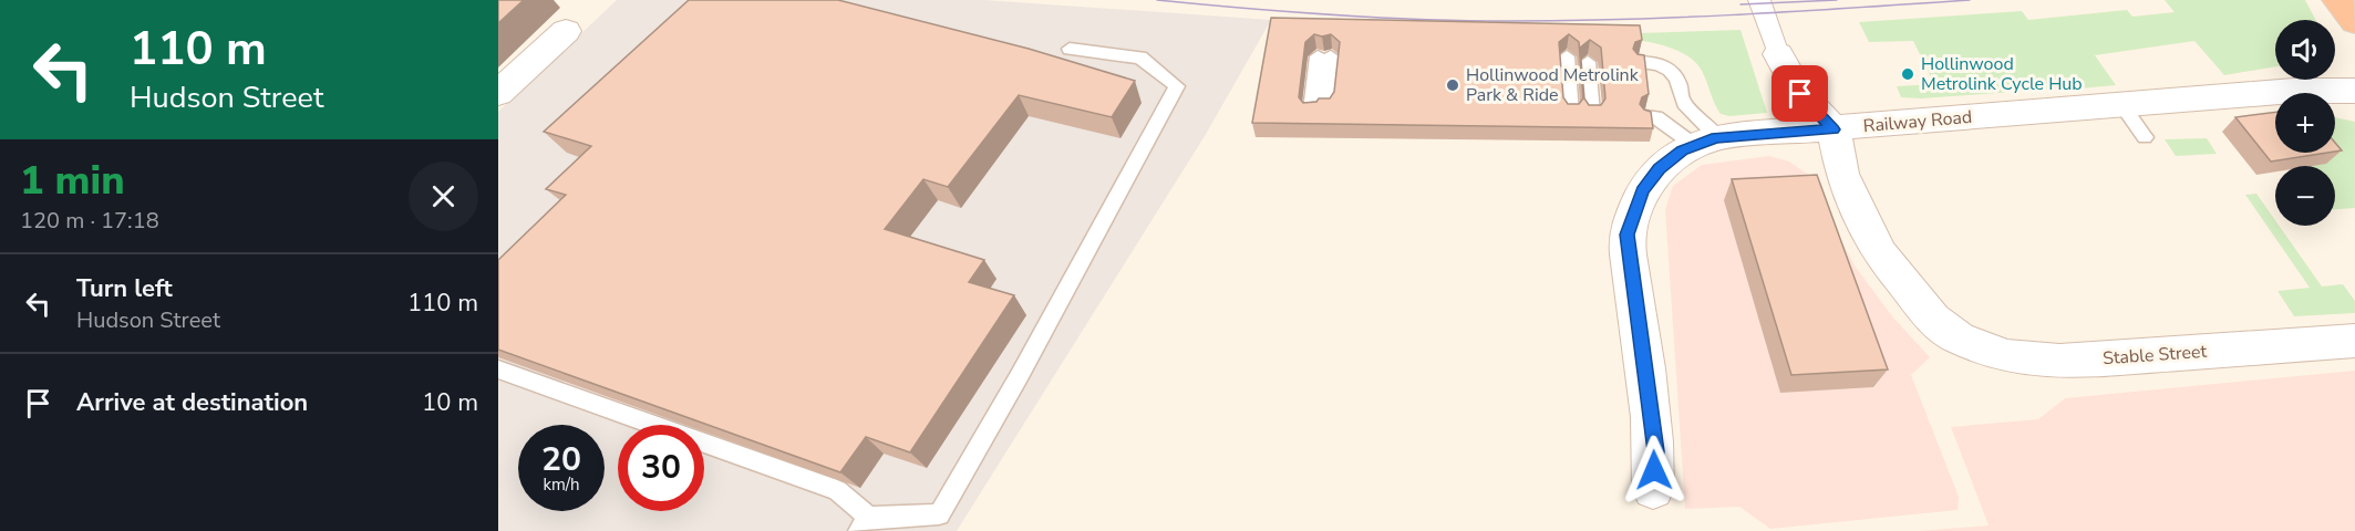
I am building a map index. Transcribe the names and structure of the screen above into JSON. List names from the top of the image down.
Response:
{
  "streets": {
    "street": ["Railway Road", "Stable Street"]
  },
  "crossings": [
    ["Railway Road", "Stable Street"]
  ],
  "places": ["Hollinwood Metrolink Cycle Hub", "Hollinwood Metrolink Park & Ride"],
  "page": {
    "turn": ["110 m", "Hudson Street"],
    "map_buttons": ["+", "−"],
    "heading": ["1 min", "120 m · 17:18"],
    "list": [
      {
        "name": "Turn left",
        "note": "Hudson Street",
        "value": "110 m"
      },
      {
        "name": "Arrive at destination",
        "value": "10 m"
      }
    ],
    "speed": "20 km/h",
    "limit": "30"
  }
}
